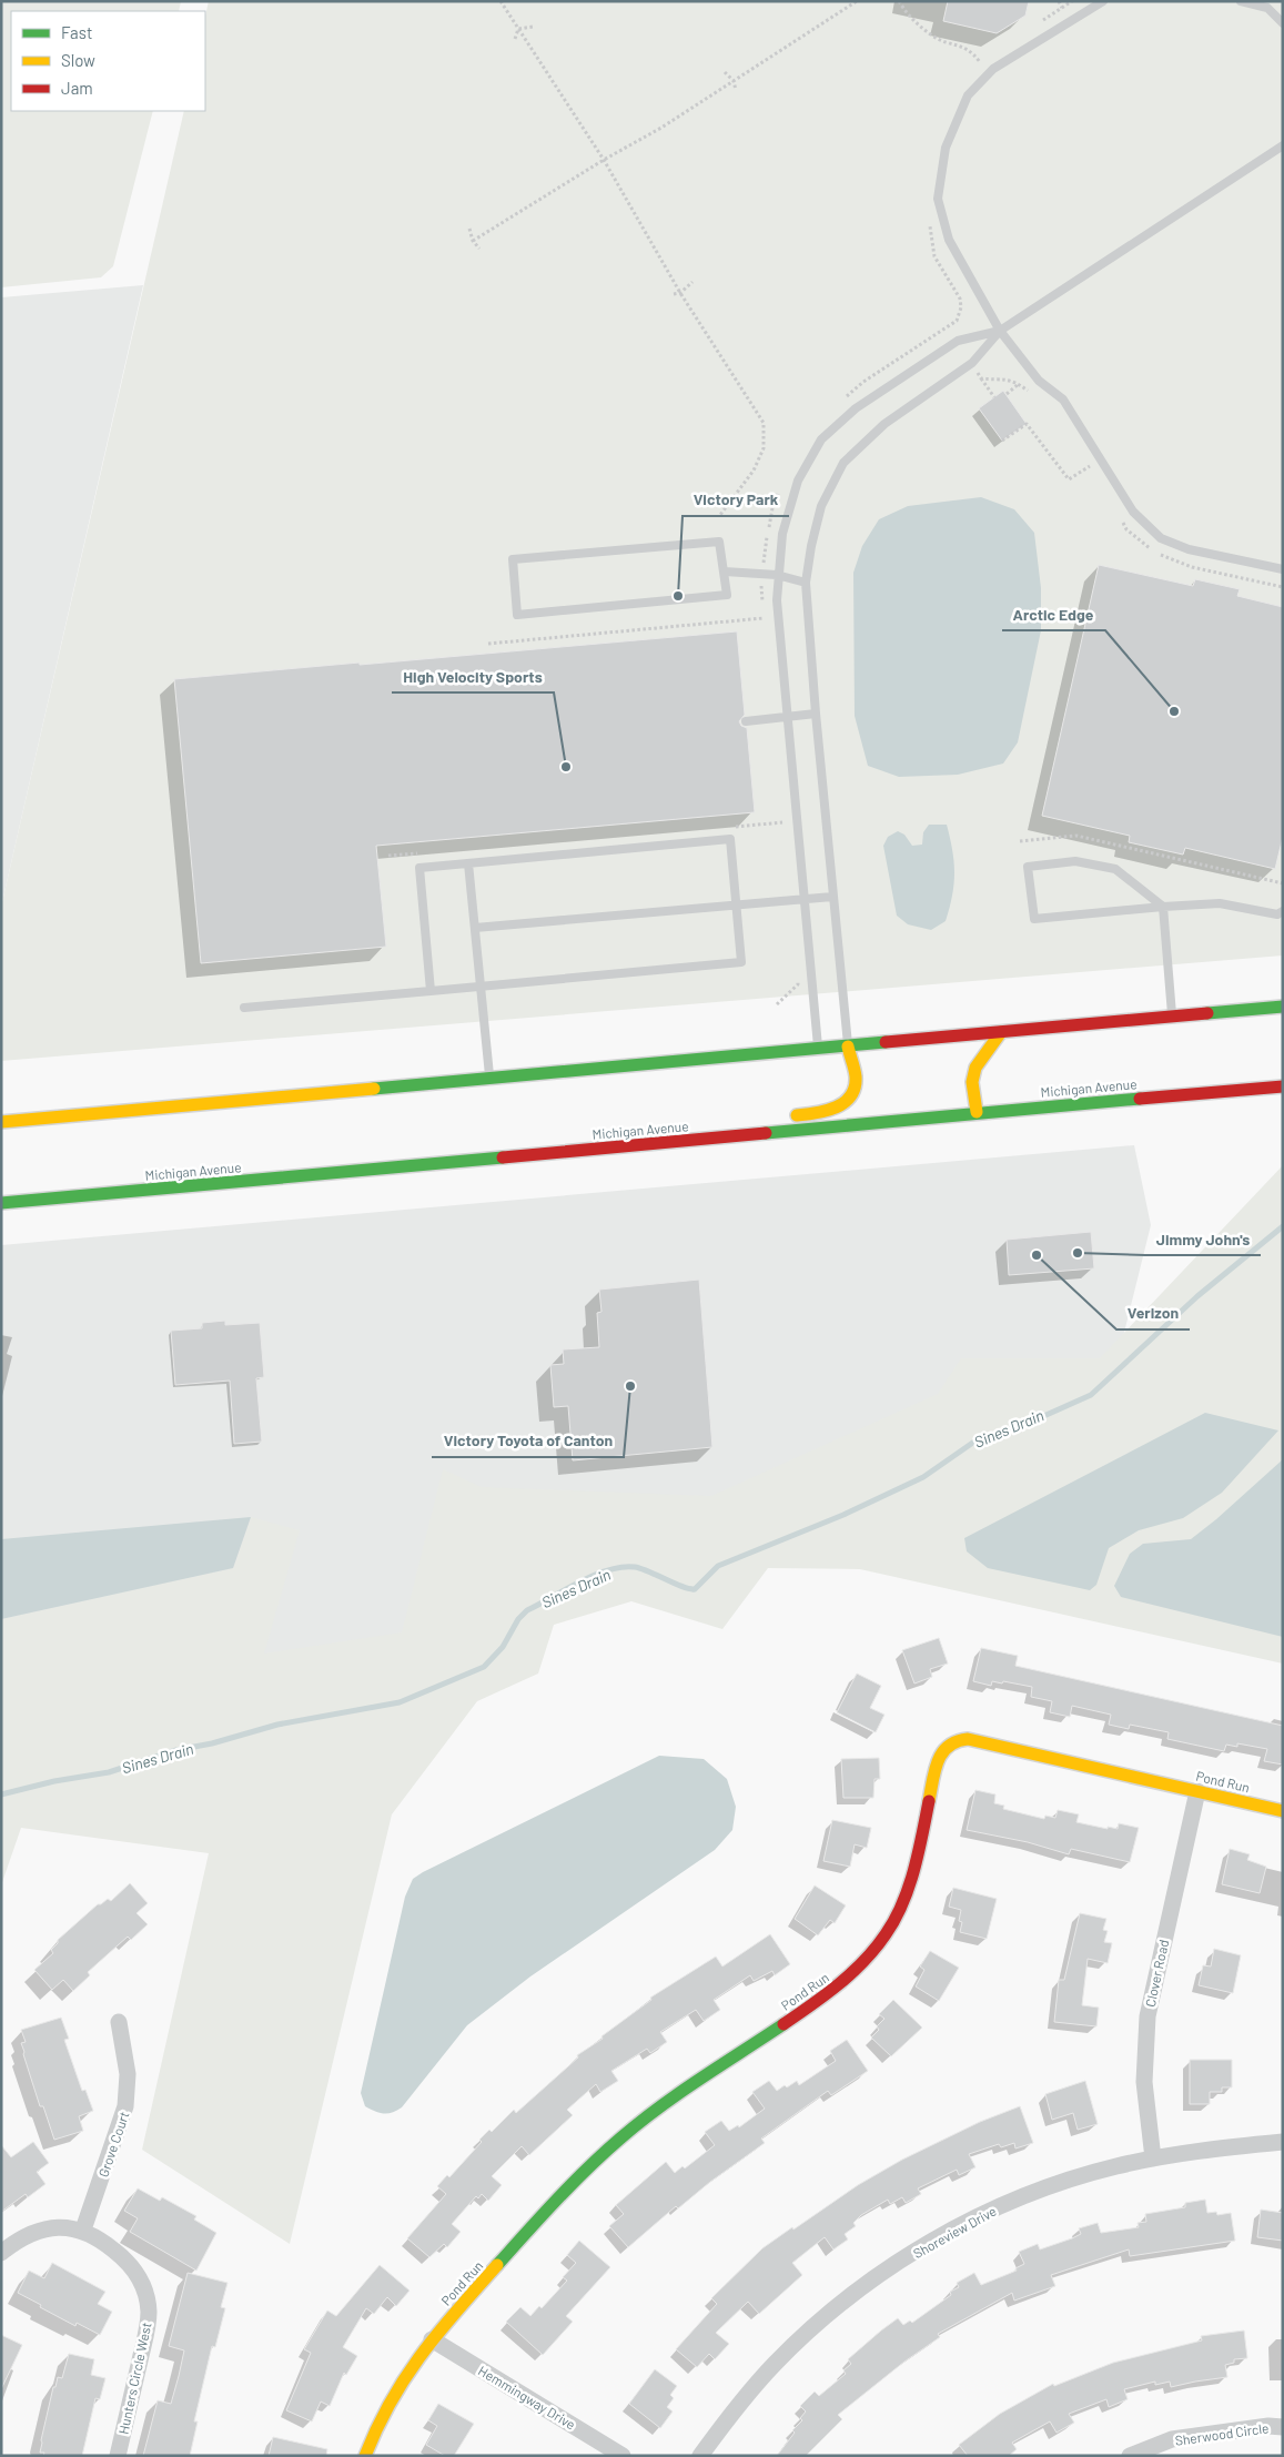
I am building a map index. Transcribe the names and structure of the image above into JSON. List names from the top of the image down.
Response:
{
  "streets": {
    "main road": ["Michigan Avenue", "Pond Run"],
    "street": [
      "Clover Road",
      "Grove Court",
      "Shoreview Drive",
      "Hunters Circle West",
      "Hemmingway Drive",
      "Sherwood Circle"
    ]
  },
  "crossings": [
    ["Pond Run", "Clover Road"],
    ["Pond Run", "Hemmingway Drive"],
    ["Clover Road", "Shoreview Drive"],
    ["Grove Court", "Hunters Circle West"]
  ],
  "water": ["Sines Drain"],
  "places": [
    "Victory Park",
    "Arctic Edge",
    "High Velocity Sports",
    "Jimmy John's",
    "Verizon",
    "Victory Toyota of Canton"
  ],
  "legend": ["Fast", "Slow", "Jam"]
}
